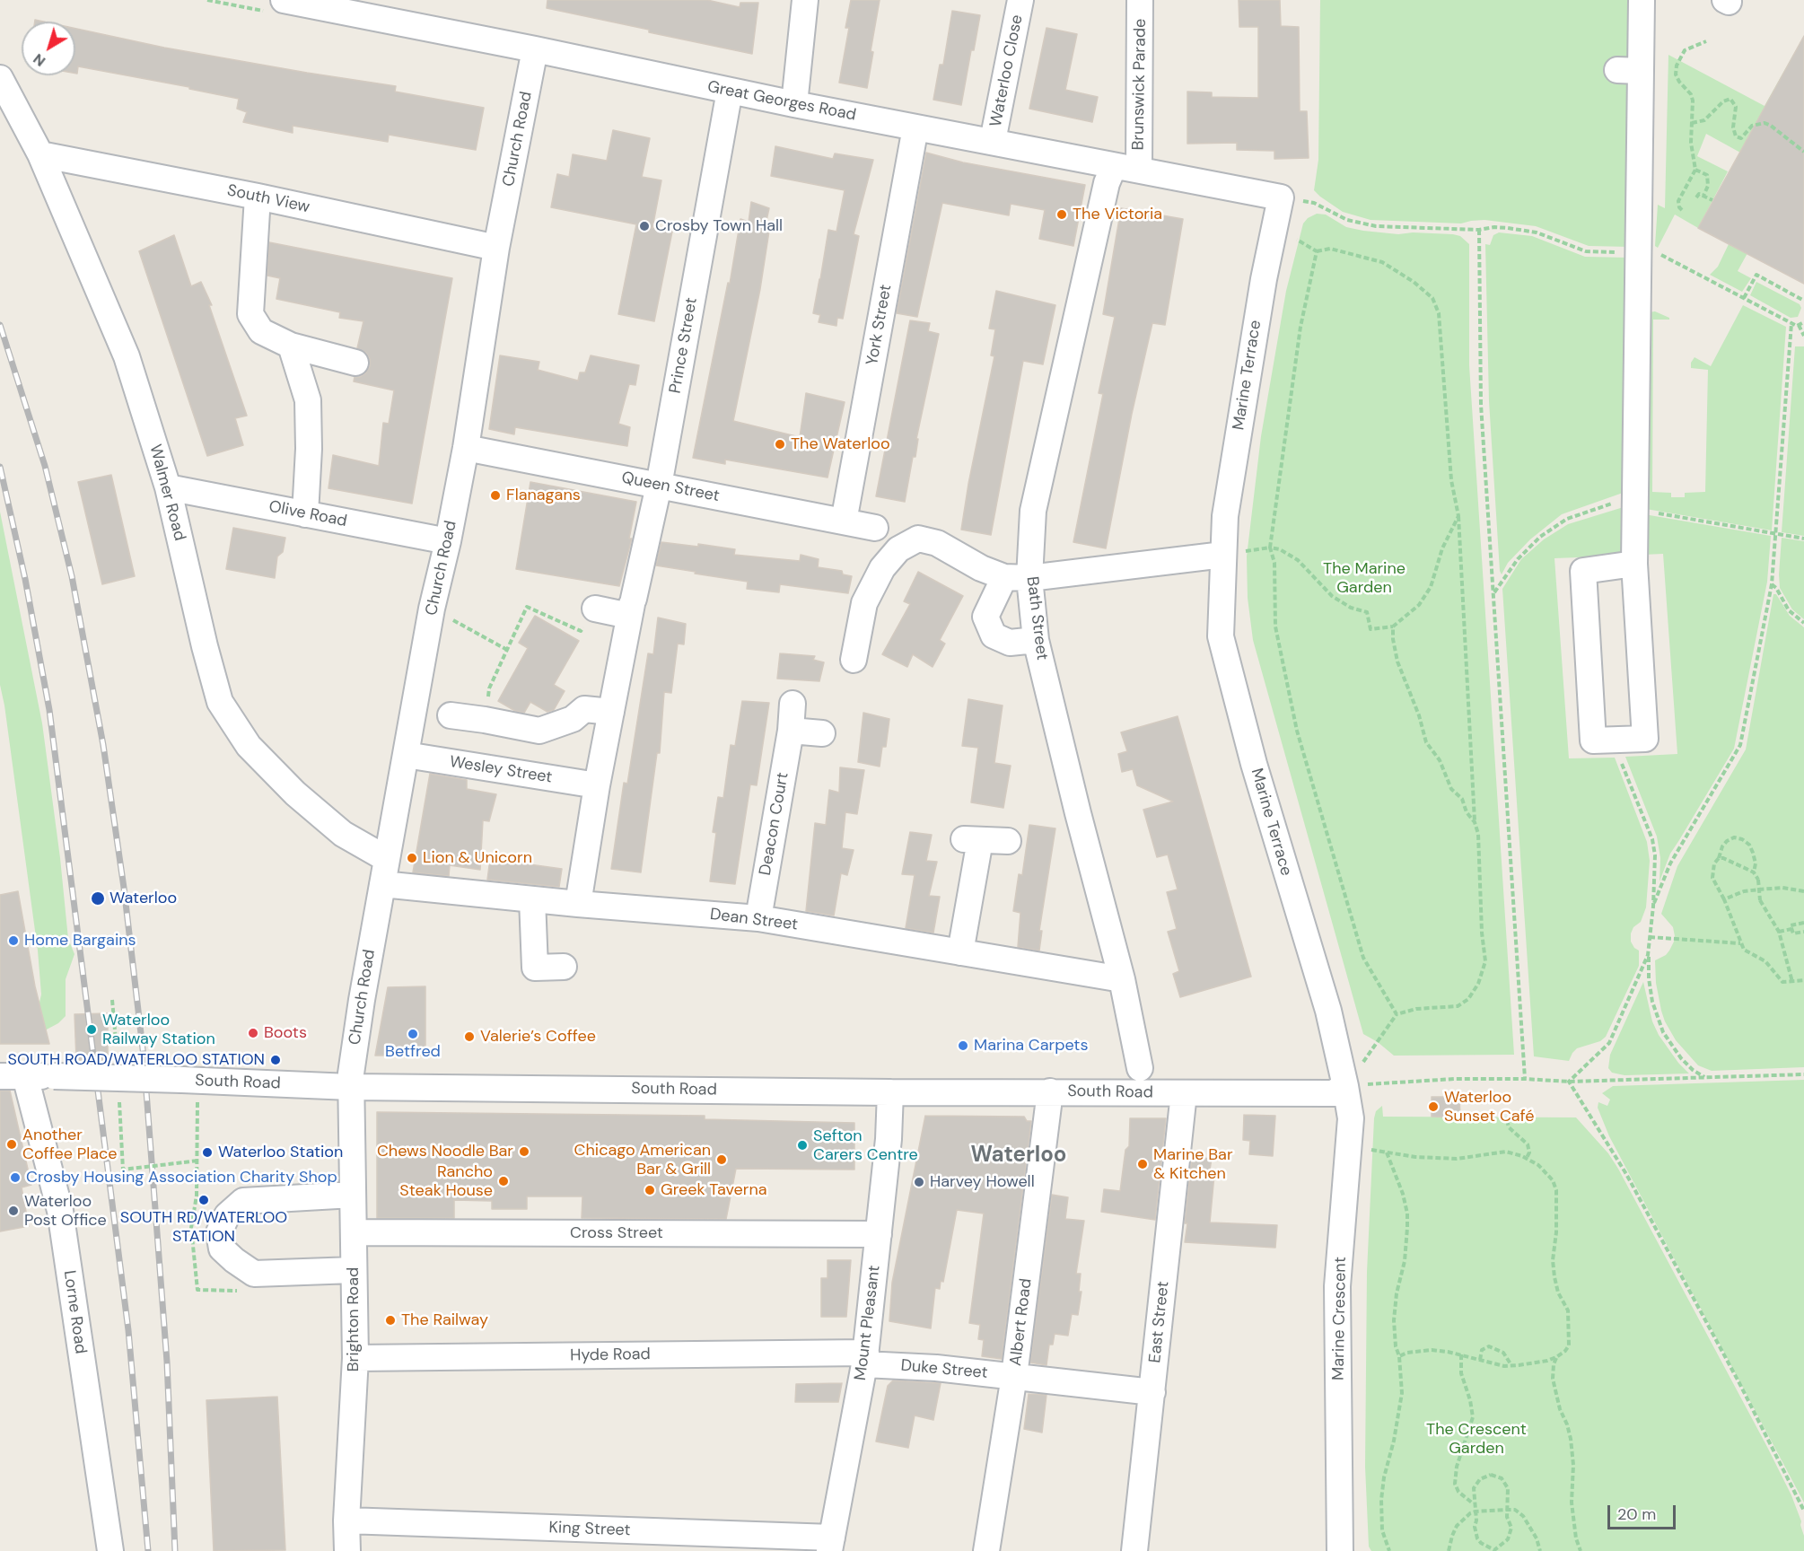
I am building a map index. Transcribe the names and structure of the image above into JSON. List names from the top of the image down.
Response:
{
  "streets": {
    "street": [
      "Waterloo Close",
      "Brunswick Parade",
      "Great Georges Road",
      "Church Road",
      "South View",
      "York Street",
      "Prince Street",
      "Marine Terrace",
      "Queen Street",
      "Walmer Road",
      "Olive Road",
      "Bath Street",
      "Wesley Street",
      "Deacon Court",
      "Dean Street",
      "South Road",
      "Cross Street",
      "Lorne Road",
      "Marine Crescent",
      "Brighton Road",
      "Albert Road",
      "East Street",
      "Mount Pleasant",
      "Hyde Road",
      "Duke Street",
      "King Street"
    ]
  },
  "crossings": [
    ["Waterloo Close", "Great Georges Road"],
    ["Brunswick Parade", "Great Georges Road"],
    ["Brunswick Parade", "Bath Street"],
    ["Great Georges Road", "Church Road"],
    ["Great Georges Road", "York Street"],
    ["Great Georges Road", "Prince Street"],
    ["Great Georges Road", "Marine Terrace"],
    ["Great Georges Road", "Bath Street"],
    ["Church Road", "South View"],
    ["Church Road", "Queen Street"],
    ["Church Road", "Walmer Road"],
    ["Church Road", "Olive Road"],
    ["Church Road", "Wesley Street"],
    ["Church Road", "Dean Street"],
    ["Church Road", "South Road"],
    ["Church Road", "Brighton Road"],
    ["South View", "Walmer Road"],
    ["York Street", "Queen Street"],
    ["Prince Street", "Queen Street"],
    ["Marine Terrace", "South Road"],
    ["Marine Terrace", "Marine Crescent"],
    ["Walmer Road", "Olive Road"],
    ["Bath Street", "Dean Street"],
    ["Deacon Court", "Dean Street"],
    ["South Road", "Lorne Road"],
    ["South Road", "Marine Crescent"],
    ["South Road", "Brighton Road"],
    ["South Road", "Albert Road"],
    ["South Road", "East Street"],
    ["South Road", "Mount Pleasant"],
    ["Cross Street", "Brighton Road"],
    ["Cross Street", "Mount Pleasant"],
    ["Brighton Road", "Hyde Road"],
    ["Brighton Road", "King Street"],
    ["Albert Road", "Duke Street"],
    ["East Street", "Duke Street"],
    ["Mount Pleasant", "Hyde Road"],
    ["Mount Pleasant", "Duke Street"],
    ["Mount Pleasant", "King Street"],
    ["Hyde Road", "Duke Street"]
  ],
  "districts": ["Waterloo"],
  "parks": ["The Marine Garden", "The Crescent Garden"],
  "places": [
    "The Victoria",
    "Crosby Town Hall",
    "The Waterloo",
    "Flanagans",
    "Lion & Unicorn",
    "Waterloo",
    "Home Bargains",
    "Waterloo Railway Station",
    "Boots",
    "Betfred",
    "Valerie’s Coffee",
    "Marina Carpets",
    "SOUTH ROAD/WATERLOO STATION",
    "Waterloo Sunset Café",
    "Another Coffee Place",
    "Sefton Carers Centre",
    "Chews Noodle Bar",
    "Waterloo Station",
    "Chicago American Bar & Grill",
    "Marine Bar & Kitchen",
    "Crosby Housing Association Charity Shop",
    "Rancho Steak House",
    "Harvey Howell",
    "Greek Taverna",
    "SOUTH RD/WATERLOO STATION",
    "Waterloo Post Office",
    "The Railway"
  ],
  "scale_bar": "20 m",
  "north": "bottom left"
}
